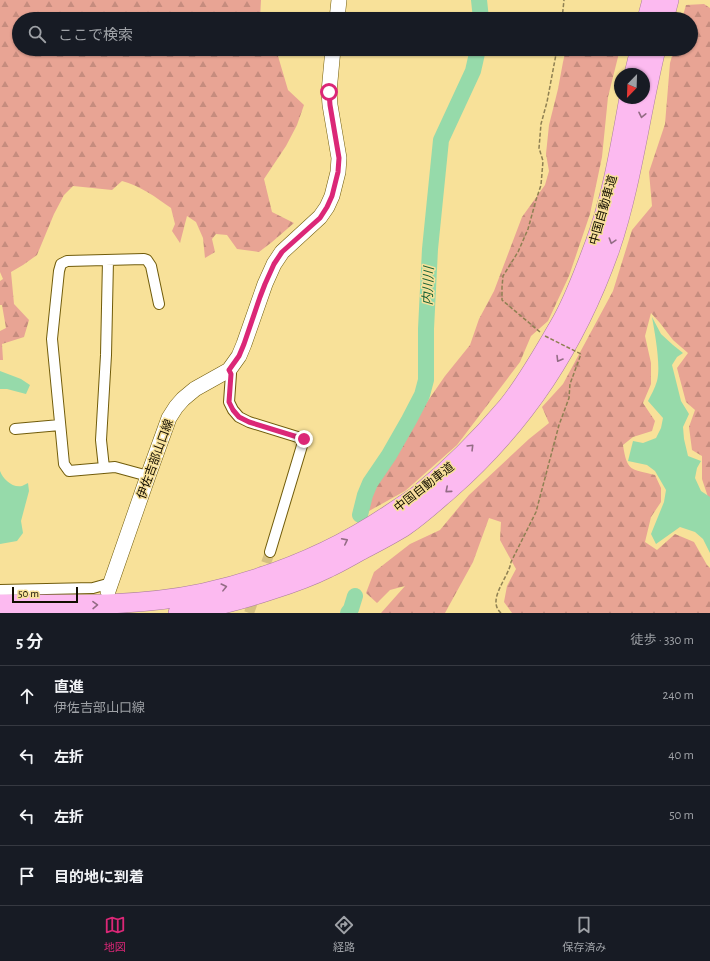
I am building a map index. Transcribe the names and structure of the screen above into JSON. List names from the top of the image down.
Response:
{
  "streets": {
    "highway": ["中国自動車道"],
    "main road": ["伊佐吉部山口線"]
  },
  "water": ["内川川"],
  "scale_bar": "50 m",
  "north": "bottom left",
  "page": {
    "search": "ここで検索",
    "scale": "50 m",
    "heading": ["5 分", "徒歩 · 330 m"],
    "list": [
      ["直進", "伊佐吉部山口線", "240 m"],
      ["左折", "40 m"],
      ["左折", "50 m"],
      "目的地に到着"
    ],
    "nav": ["地図", "経路", "保存済み"]
  }
}
